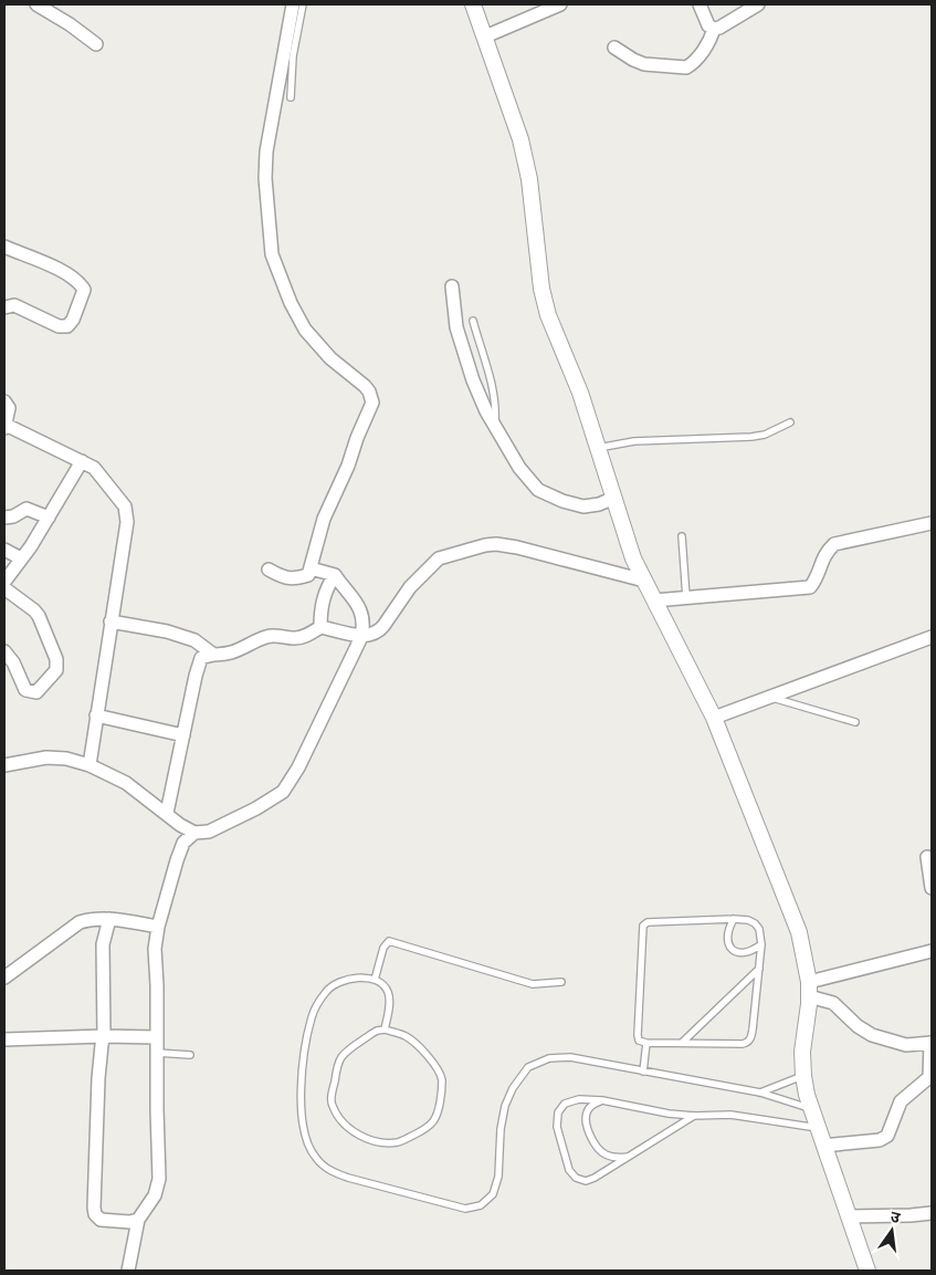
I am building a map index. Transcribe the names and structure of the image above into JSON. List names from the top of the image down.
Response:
{
  "north": "top"
}
